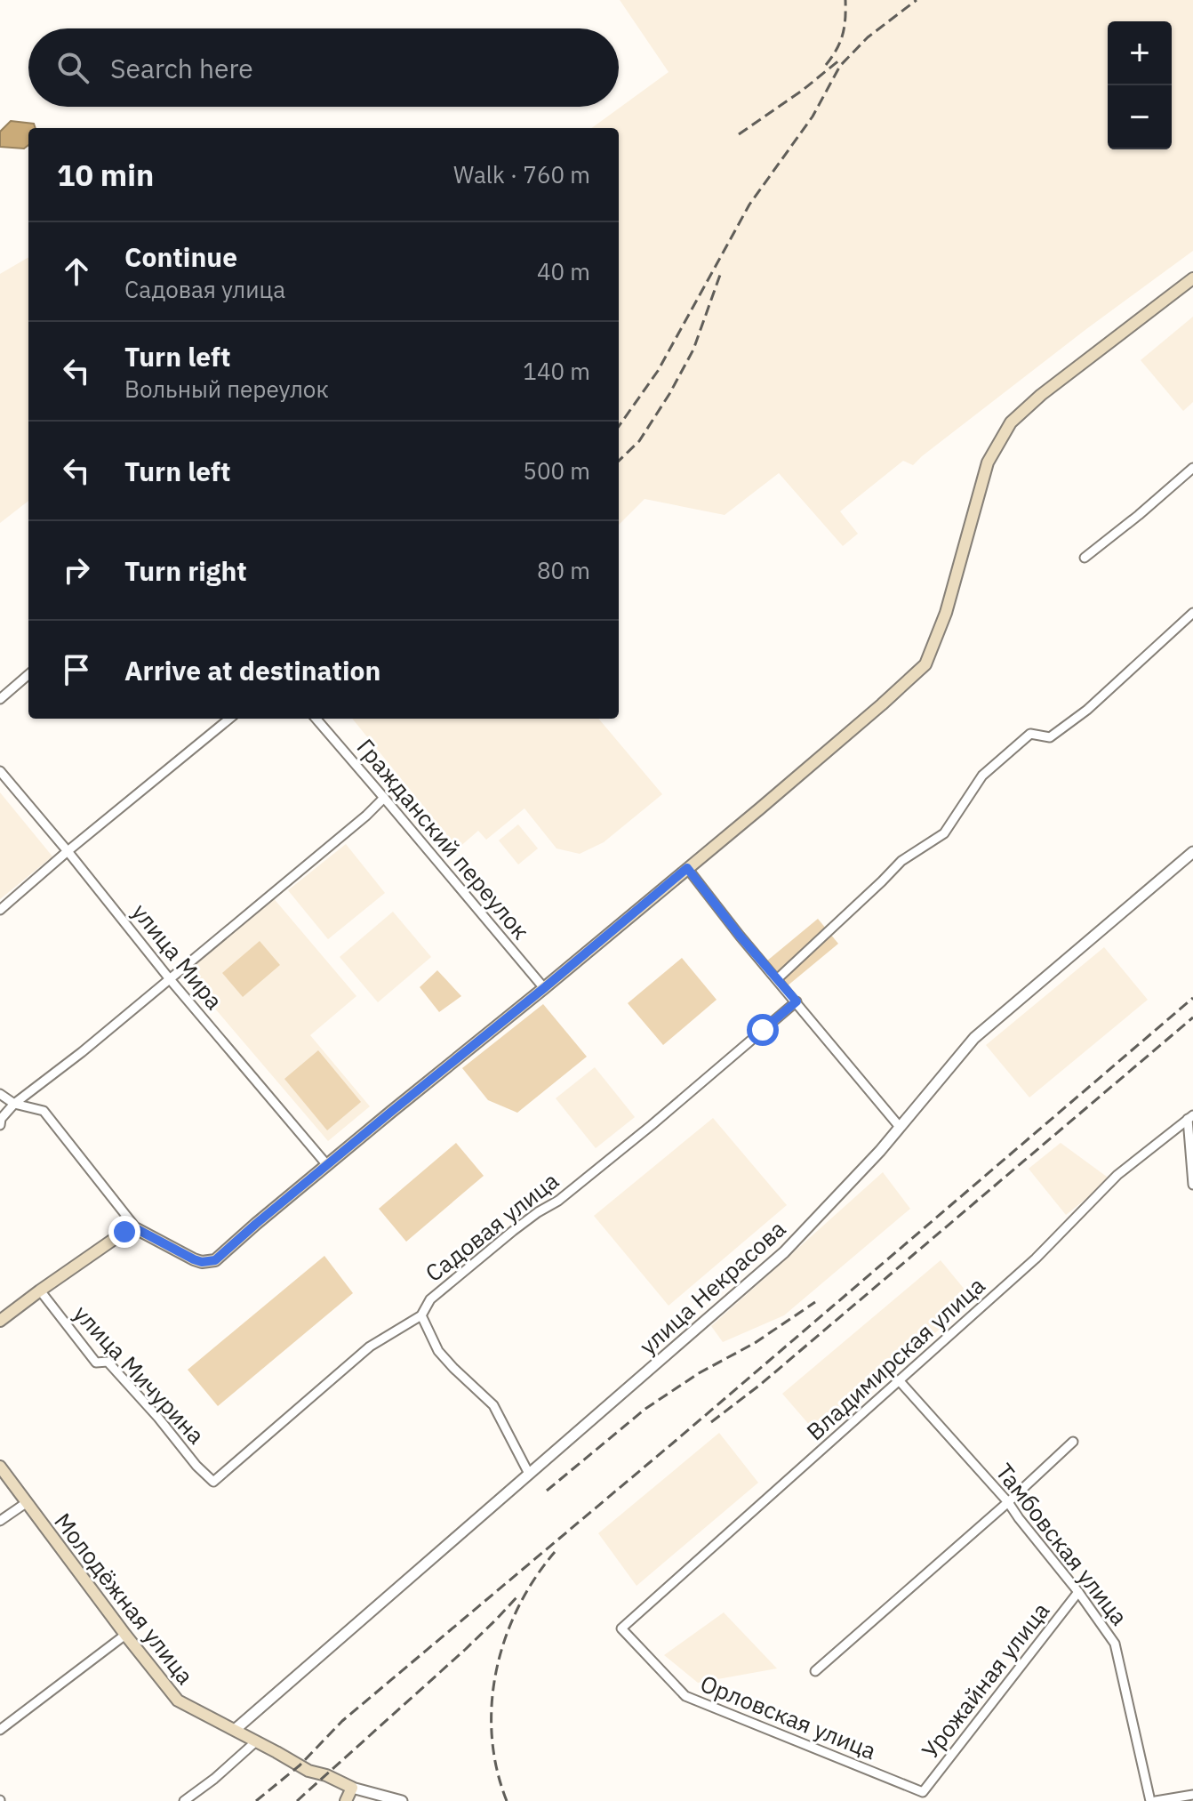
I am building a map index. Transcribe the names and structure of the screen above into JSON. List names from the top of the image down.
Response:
{
  "streets": {
    "main road": ["Молодёжная улица"],
    "street": [
      "Гражданский переулок",
      "улица Мира",
      "Садовая улица",
      "улица Некрасова",
      "Владимирская улица",
      "улица Мичурина",
      "Тамбовская улица",
      "Урожайная улица",
      "Орловская улица"
    ]
  },
  "crossings": [
    ["Садовая улица", "улица Мичурина"],
    ["улица Некрасова", "Молодёжная улица"],
    ["Владимирская улица", "Тамбовская улица"],
    ["Владимирская улица", "Орловская улица"],
    ["Тамбовская улица", "Урожайная улица"],
    ["Урожайная улица", "Орловская улица"]
  ],
  "page": {
    "map_buttons": ["+", "−"],
    "search": "Search here",
    "heading": ["10 min", "Walk · 760 m"],
    "list": [
      ["Continue", "Садовая улица", "40 m"],
      ["Turn left", "Вольный переулок", "140 m"],
      ["Turn left", "500 m"],
      ["Turn right", "80 m"],
      "Arrive at destination"
    ]
  }
}
